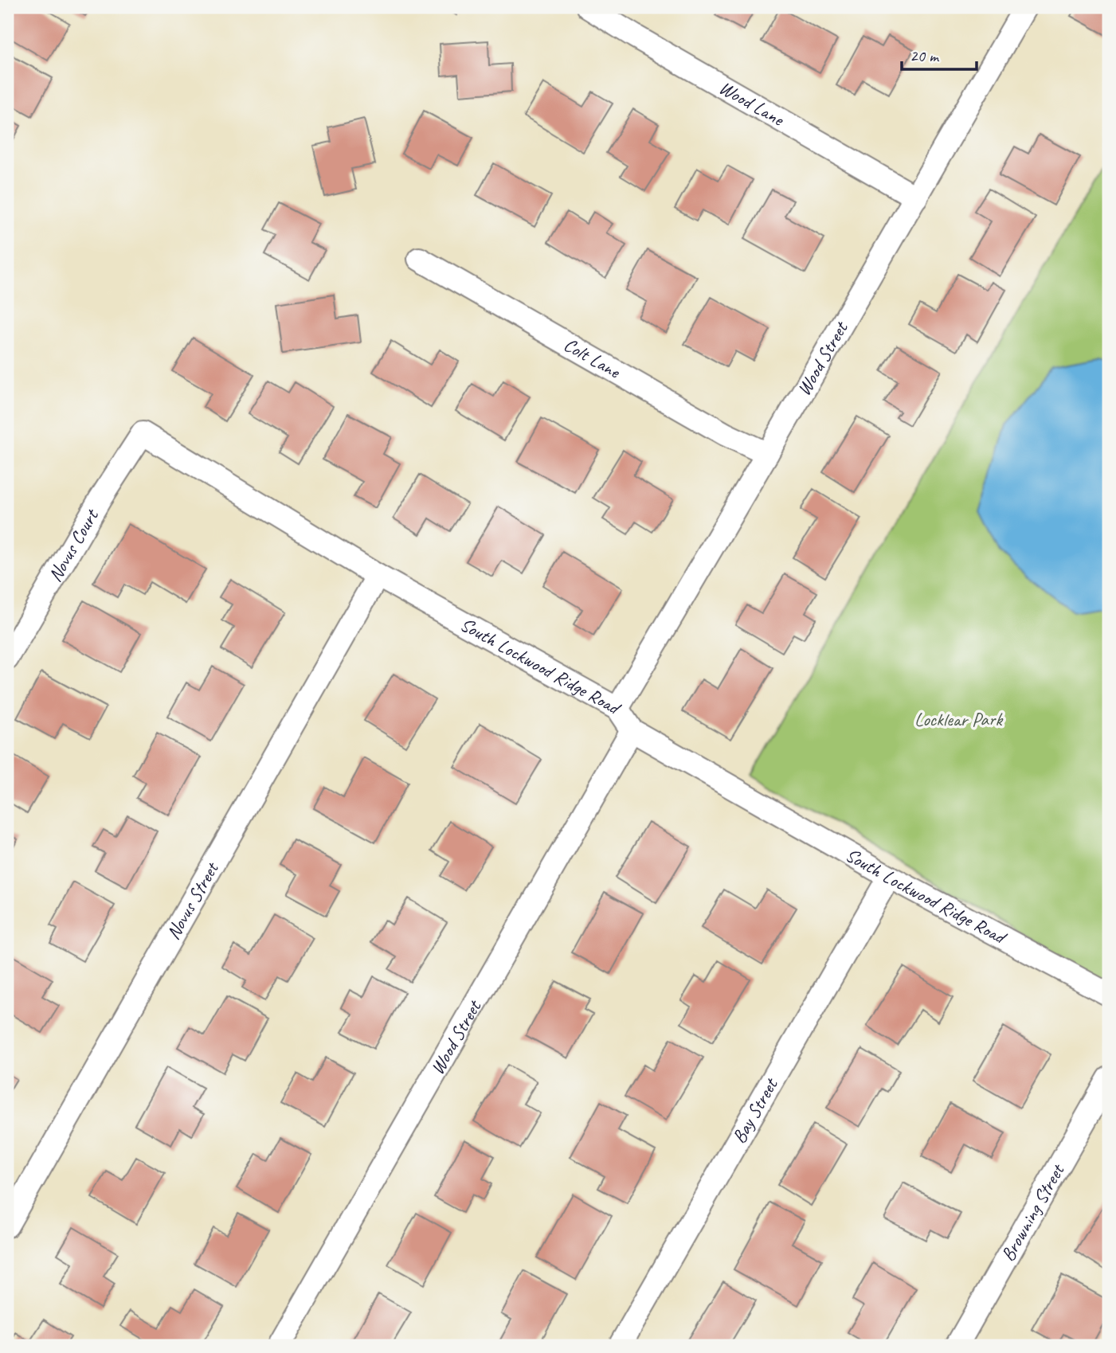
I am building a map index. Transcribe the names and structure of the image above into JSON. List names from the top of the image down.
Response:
{
  "streets": {
    "street": [
      "Wood Lane",
      "Colt Lane",
      "Wood Street",
      "Novus Court",
      "South Lockwood Ridge Road",
      "Novus Street",
      "Bay Street",
      "Browning Street"
    ]
  },
  "crossings": [
    ["Wood Lane", "Wood Street"],
    ["Colt Lane", "Wood Street"],
    ["Wood Street", "South Lockwood Ridge Road"],
    ["Novus Court", "South Lockwood Ridge Road"],
    ["South Lockwood Ridge Road", "Novus Street"],
    ["South Lockwood Ridge Road", "Bay Street"]
  ],
  "parks": ["Locklear Park"],
  "scale_bar": "20 m"
}
